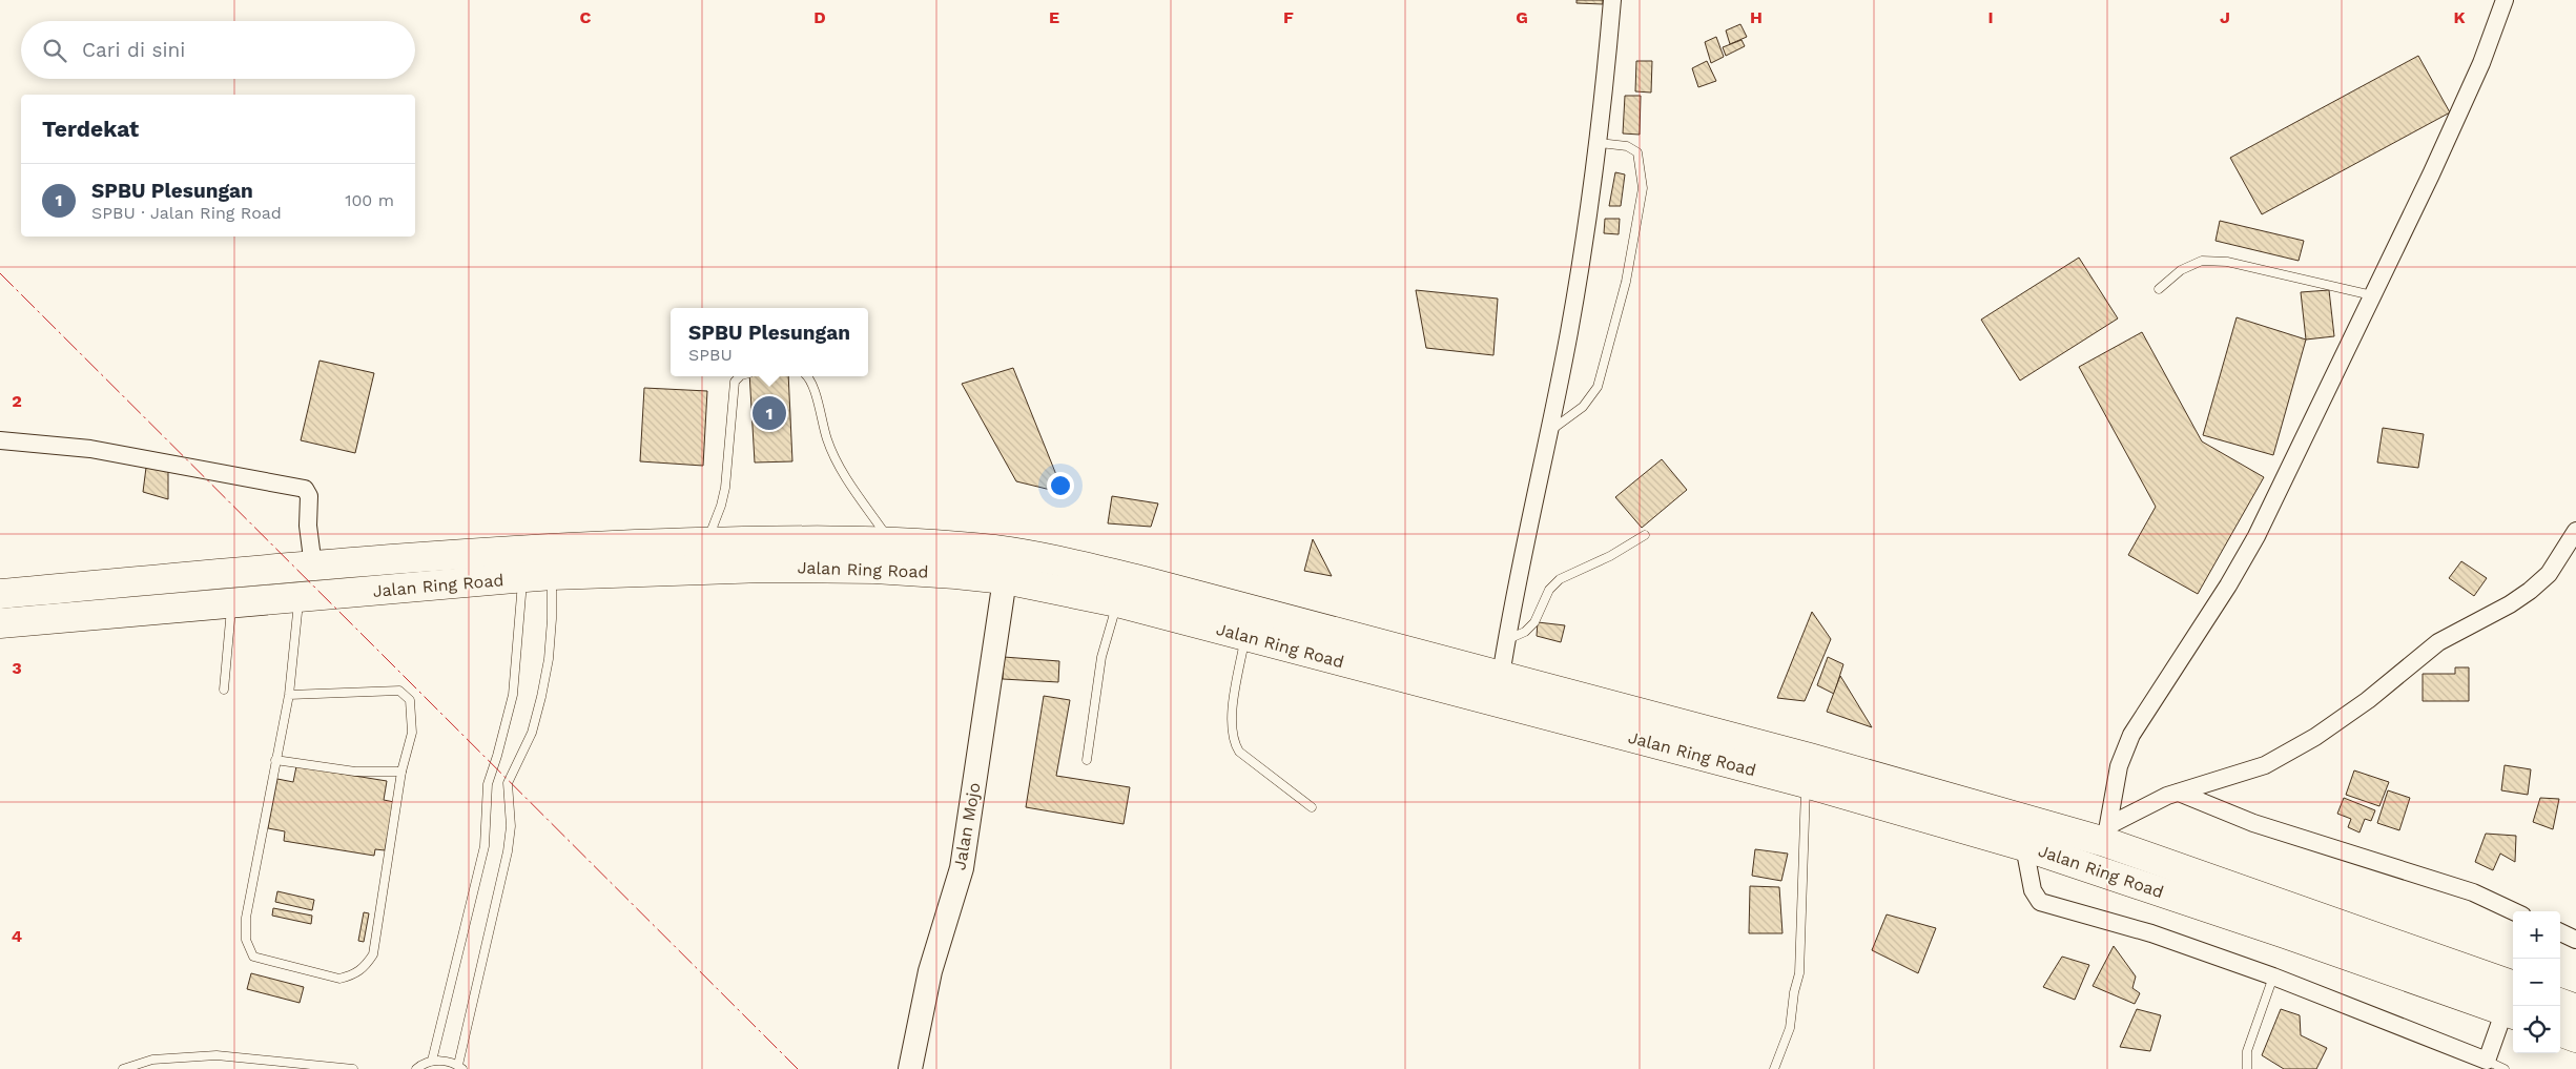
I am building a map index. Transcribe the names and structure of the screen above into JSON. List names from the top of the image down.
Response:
{
  "streets": {
    "highway": ["Jalan Ring Road"],
    "street": ["Jalan Mojo"]
  },
  "crossings": [
    ["Jalan Ring Road", "Jalan Mojo"]
  ],
  "page": {
    "search": "Cari di sini",
    "heading": "Terdekat",
    "list": [
      {
        "mark": "1",
        "name": "SPBU Plesungan",
        "note": "SPBU · Jalan Ring Road",
        "value": "100 m"
      }
    ],
    "popup": ["SPBU Plesungan", "SPBU"],
    "pins": "1",
    "map_buttons": ["+", "−"]
  },
  "grid": {
    "columns": [
      "C",
      "D",
      "E",
      "F",
      "G",
      "H",
      "I",
      "J",
      "K"
    ],
    "rows": ["2", "3", "4"]
  }
}
